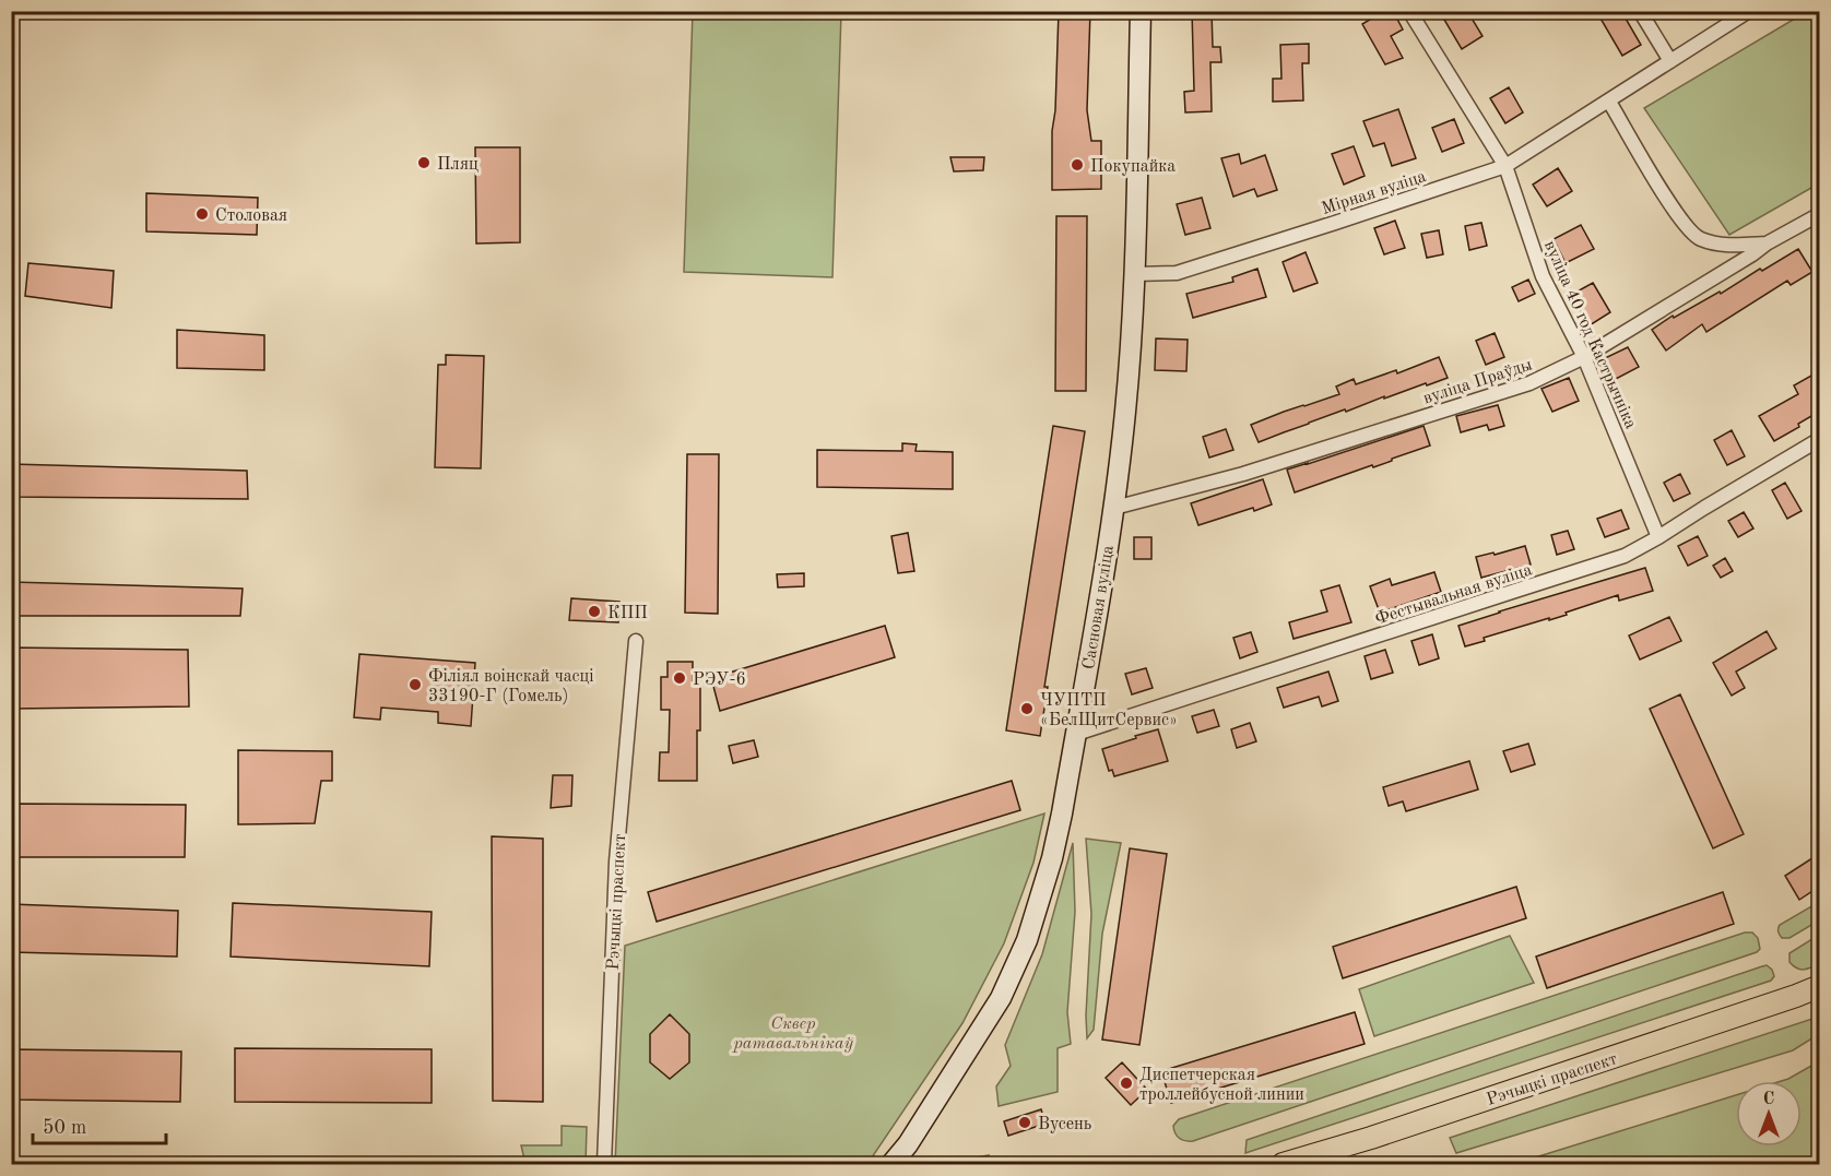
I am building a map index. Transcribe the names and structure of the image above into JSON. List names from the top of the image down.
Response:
{
  "streets": {
    "main road": ["Сасновая вуліца", "Рэчыцкі праспект"],
    "street": [
      "Мірная вуліца",
      "вуліца 40 год Кастрычніка",
      "вуліца Праўды",
      "Фестывальная вуліца"
    ]
  },
  "crossings": [
    ["Мірная вуліца", "вуліца 40 год Кастрычніка"],
    ["Мірная вуліца", "Сасновая вуліца"],
    ["вуліца 40 год Кастрычніка", "вуліца Праўды"],
    ["вуліца 40 год Кастрычніка", "Фестывальная вуліца"],
    ["вуліца Праўды", "Сасновая вуліца"],
    ["Фестывальная вуліца", "Сасновая вуліца"]
  ],
  "parks": ["Сквер ратавальнікаў"],
  "places": [
    "Пляц",
    "Покупайка",
    "Столовая",
    "КПП",
    "РЭУ-6",
    "Філіял воінскай часці 33190-Г (Гомель)",
    "ЧУПТП «БелЩитСервис»",
    "Диспетчерская троллейбусной линии",
    "Вусень"
  ],
  "scale_bar": "50 m",
  "north": "top"
}
